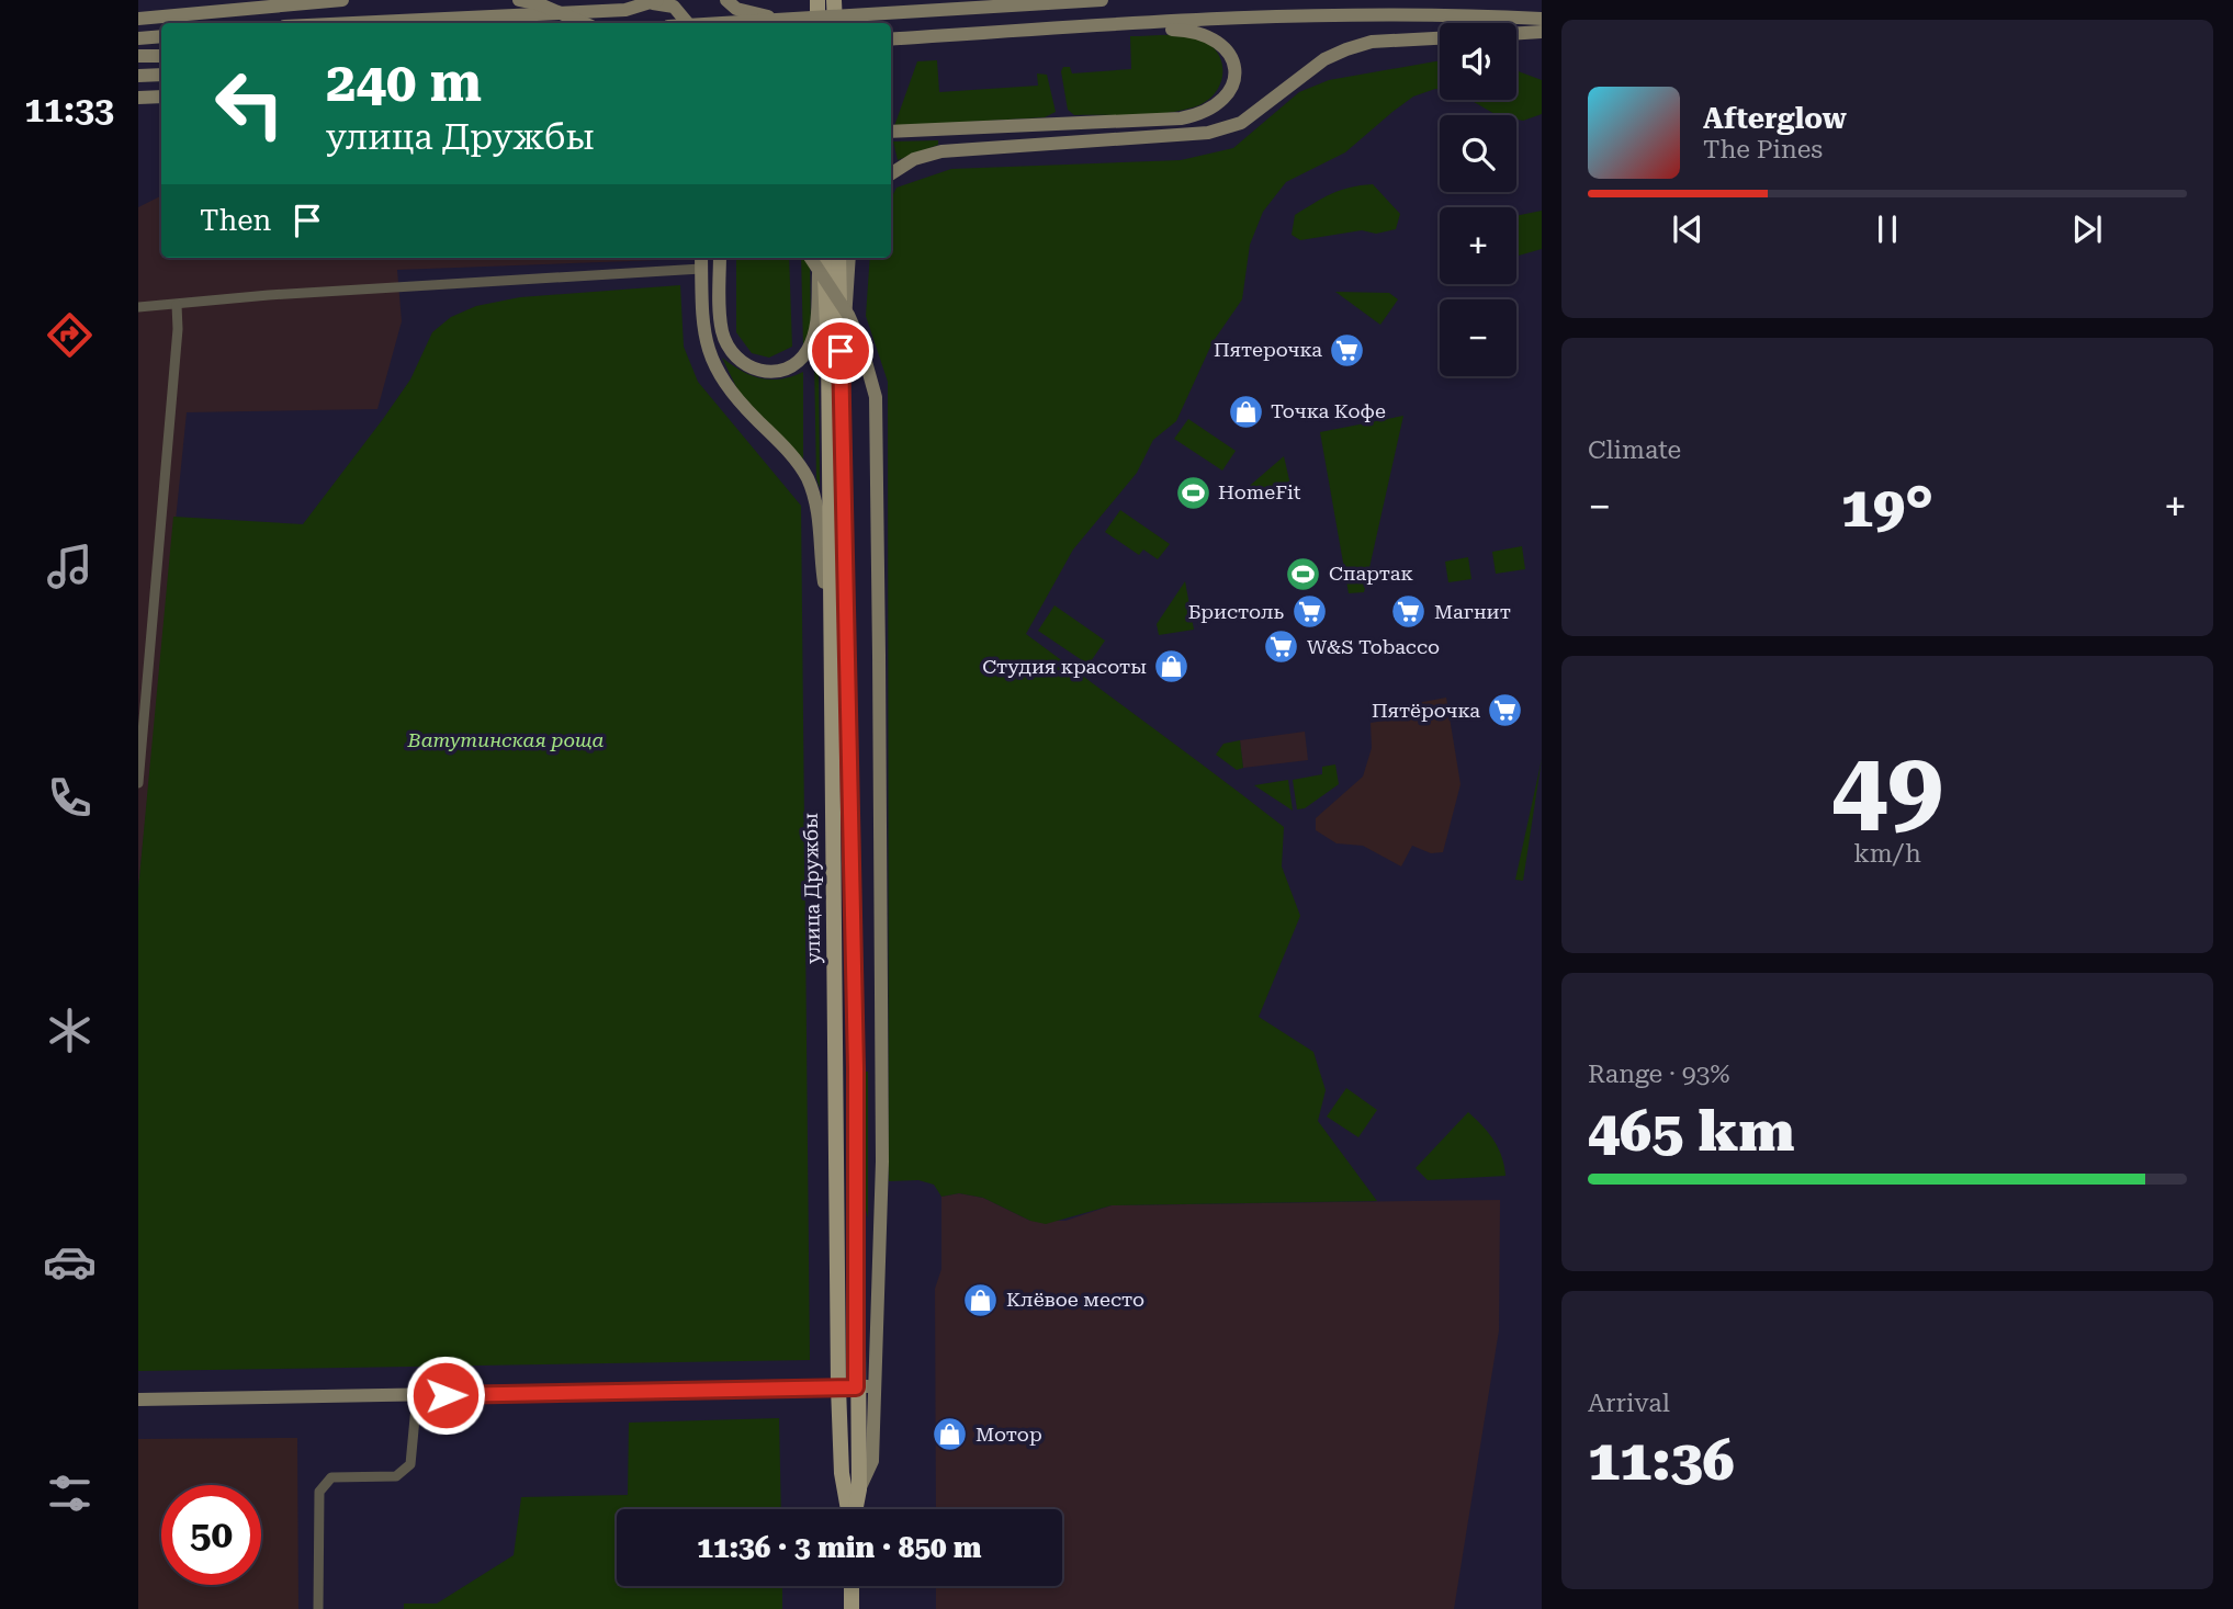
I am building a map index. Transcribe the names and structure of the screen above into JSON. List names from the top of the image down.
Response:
{
  "streets": {
    "main road": ["улица Дружбы"]
  },
  "parks": ["Ватутинская роща"],
  "places": {
    "supermarket": [
      "Пятерочка",
      "Бристоль",
      "Магнит",
      "W&S Tobacco",
      "Пятёрочка"
    ],
    "shop": [
      "Точка Кофе",
      "Студия красоты",
      "Клёвое место",
      "Мотор"
    ],
    "sports": ["HomeFit", "Спартак"]
  },
  "page": {
    "tabs": "11:33",
    "map_buttons": ["+", "−"],
    "turn": ["240 m", "улица Дружбы"],
    "song": ["Afterglow", "The Pines"],
    "then": "Then",
    "tile": [
      "Climate",
      ["49", "km/h"],
      ["Range · 93%", "465 km"],
      ["Arrival", "11:36"]
    ],
    "heat": ["−", "19°", "+"],
    "limit": "50",
    "trip": "11:36 · 3 min · 850 m"
  }
}
